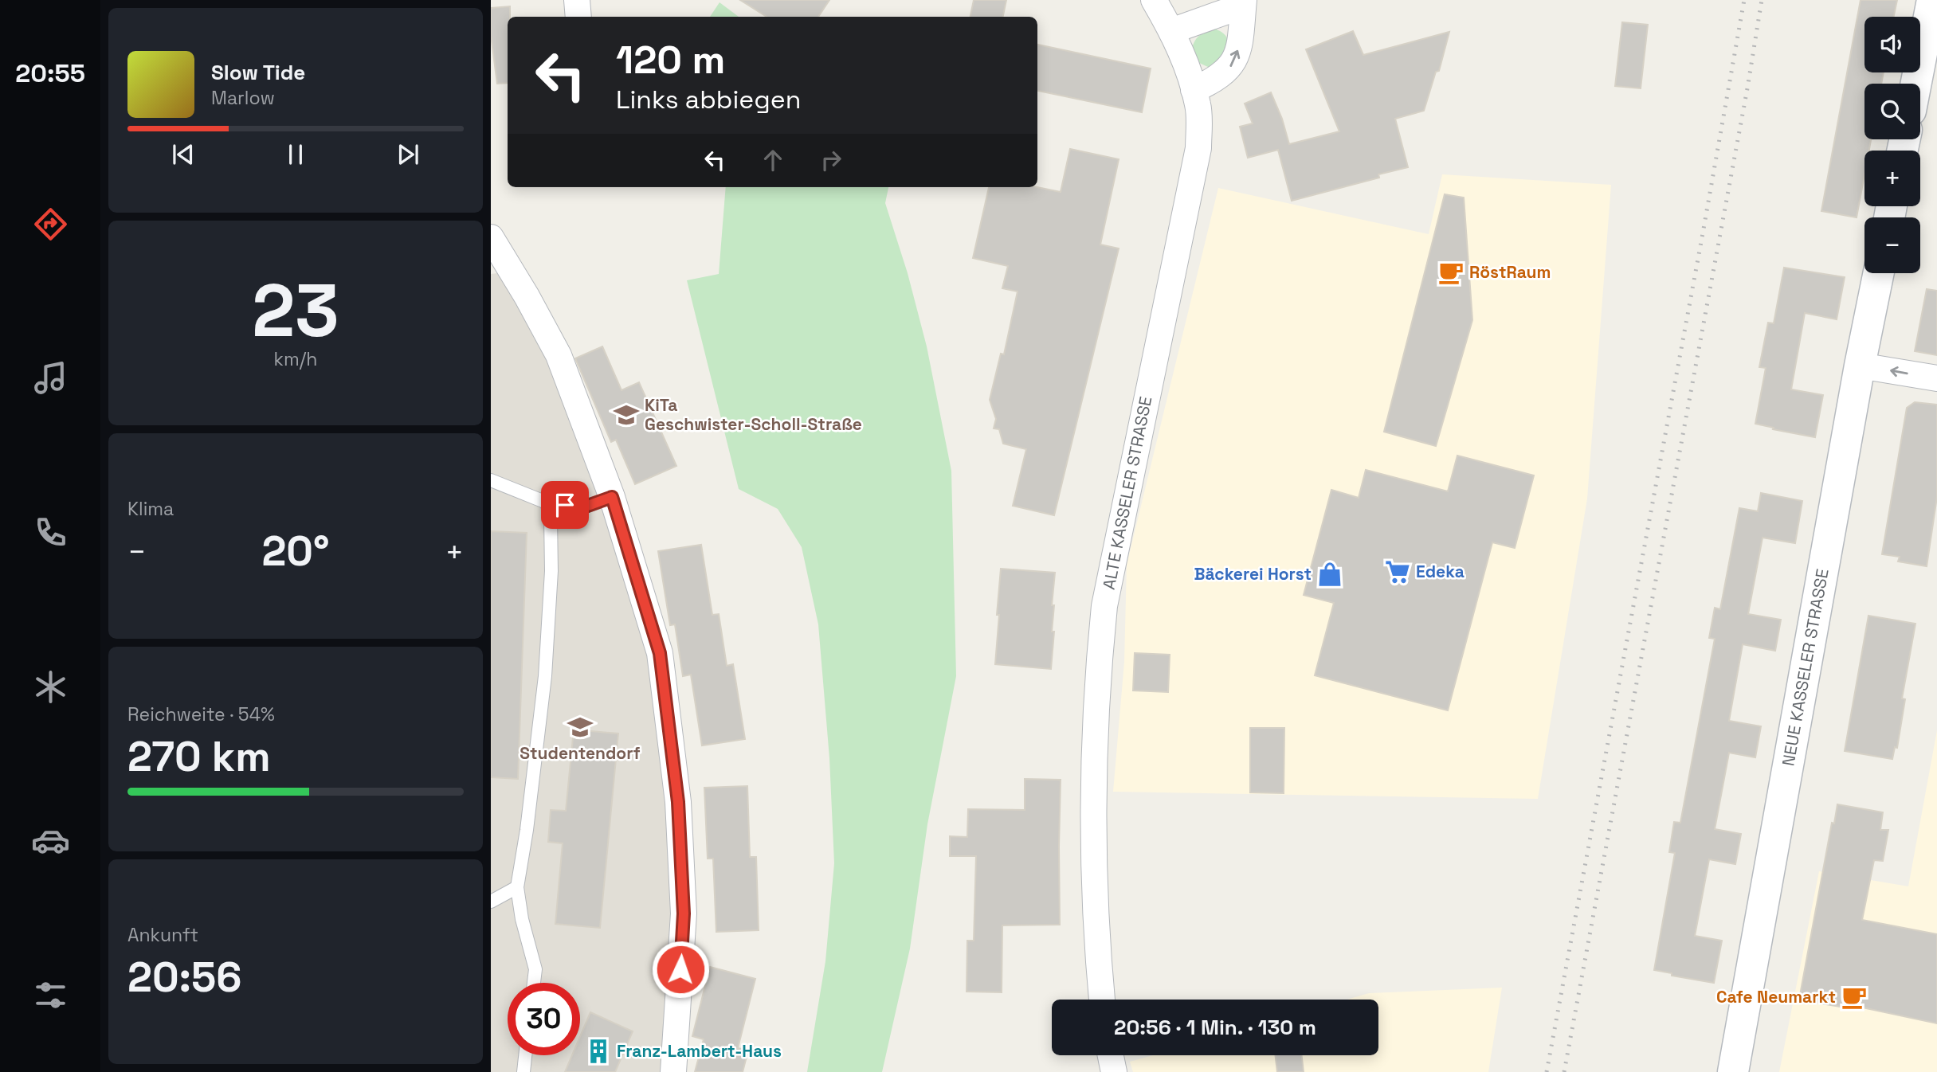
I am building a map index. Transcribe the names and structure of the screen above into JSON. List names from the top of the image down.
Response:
{
  "streets": {
    "main road": ["NEUE KASSELER STRASSE"],
    "street": ["ALTE KASSELER STRASSE"]
  },
  "places": {
    "cafe": ["RöstRaum", "Cafe Neumarkt"],
    "school or university": ["KiTa Geschwister-Scholl-Straße", "Studentendorf"],
    "supermarket": ["Edeka"],
    "shop": ["Bäckerei Horst"],
    "building": ["Franz-Lambert-Haus"]
  },
  "page": {
    "tabs": "20:55",
    "map_buttons": ["+", "−"],
    "turn": ["120 m", "Links abbiegen"],
    "song": ["Slow Tide", "Marlow"],
    "tile": [
      ["23", "km/h"],
      "Klima",
      ["Reichweite · 54%", "270 km"],
      ["Ankunft", "20:56"]
    ],
    "heat": ["−", "20°", "+"],
    "limit": "30",
    "trip": "20:56 · 1 Min. · 130 m"
  }
}
